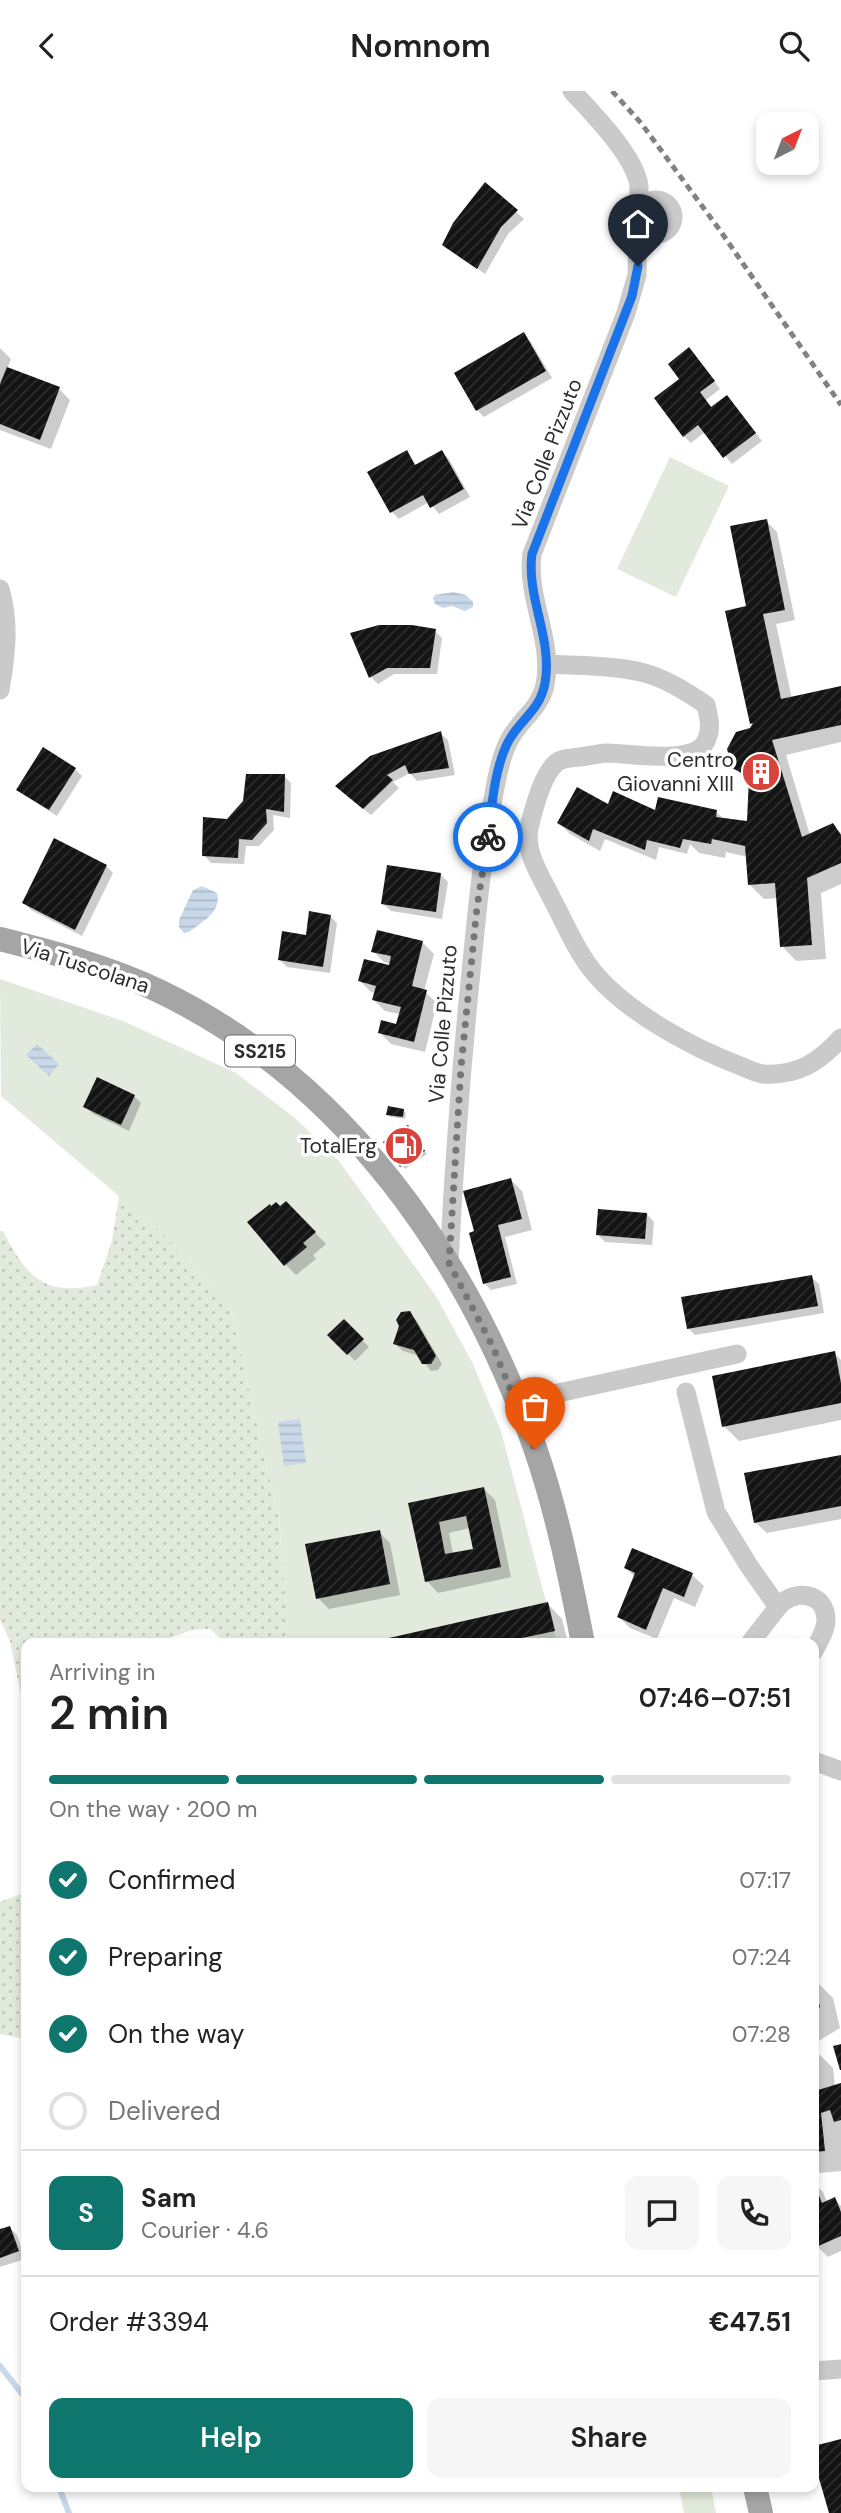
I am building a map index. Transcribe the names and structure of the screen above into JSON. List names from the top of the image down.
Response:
{
  "streets": {
    "main road": ["Via Tuscolana", "SS215"],
    "street": ["Via Colle Pizzuto"]
  },
  "crossings": [
    ["Via Colle Pizzuto", "Via Tuscolana"]
  ],
  "places": {
    "building": ["Centro Giovanni XIII"],
    "fuel station": ["TotalErg"]
  },
  "north": "top right",
  "page": {
    "header": "Nomnom",
    "heading": ["2 min", "Arriving in", "07:46–07:51"],
    "panel": [
      "Sam",
      "Courier · 4.6",
      "Order #3394",
      "€47.51"
    ],
    "bar": "On the way · 200 m",
    "list": [
      ["Confirmed", "07:17"],
      ["Preparing", "07:24"],
      ["On the way", "07:28"],
      "Delivered"
    ],
    "round": "S",
    "buttons": ["Help", "Share"]
  }
}
